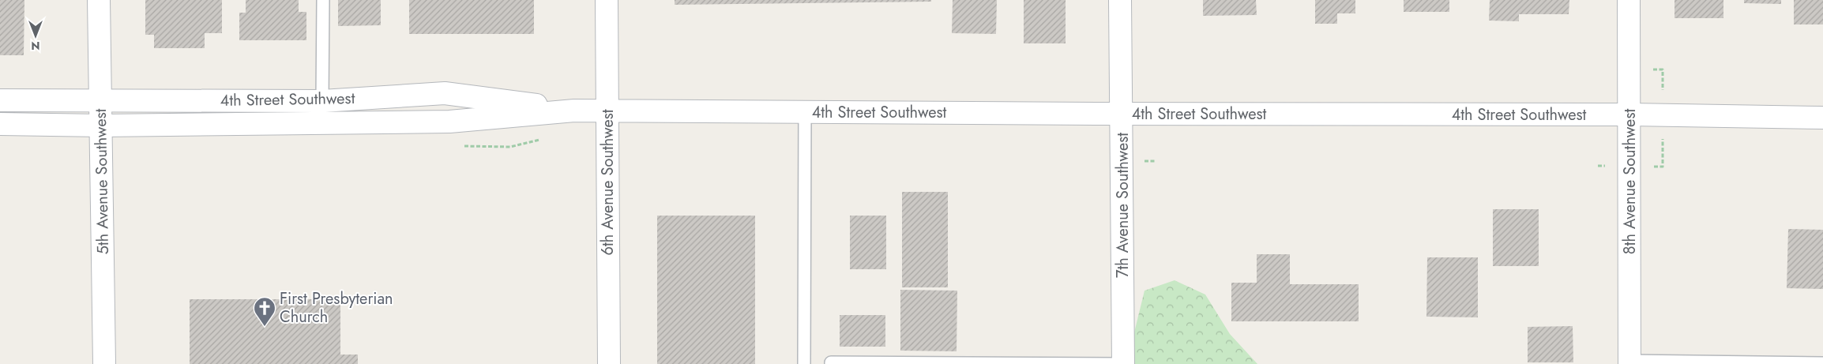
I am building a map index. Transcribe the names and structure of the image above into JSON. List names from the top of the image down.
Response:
{
  "streets": {
    "street": [
      "4th Street Southwest",
      "5th Avenue Southwest",
      "8th Avenue Southwest",
      "6th Avenue Southwest",
      "7th Avenue Southwest"
    ]
  },
  "crossings": [
    ["4th Street Southwest", "5th Avenue Southwest"],
    ["4th Street Southwest", "8th Avenue Southwest"],
    ["4th Street Southwest", "6th Avenue Southwest"],
    ["4th Street Southwest", "7th Avenue Southwest"]
  ],
  "places": {
    "church": ["First Presbyterian Church"]
  },
  "north": "bottom"
}
